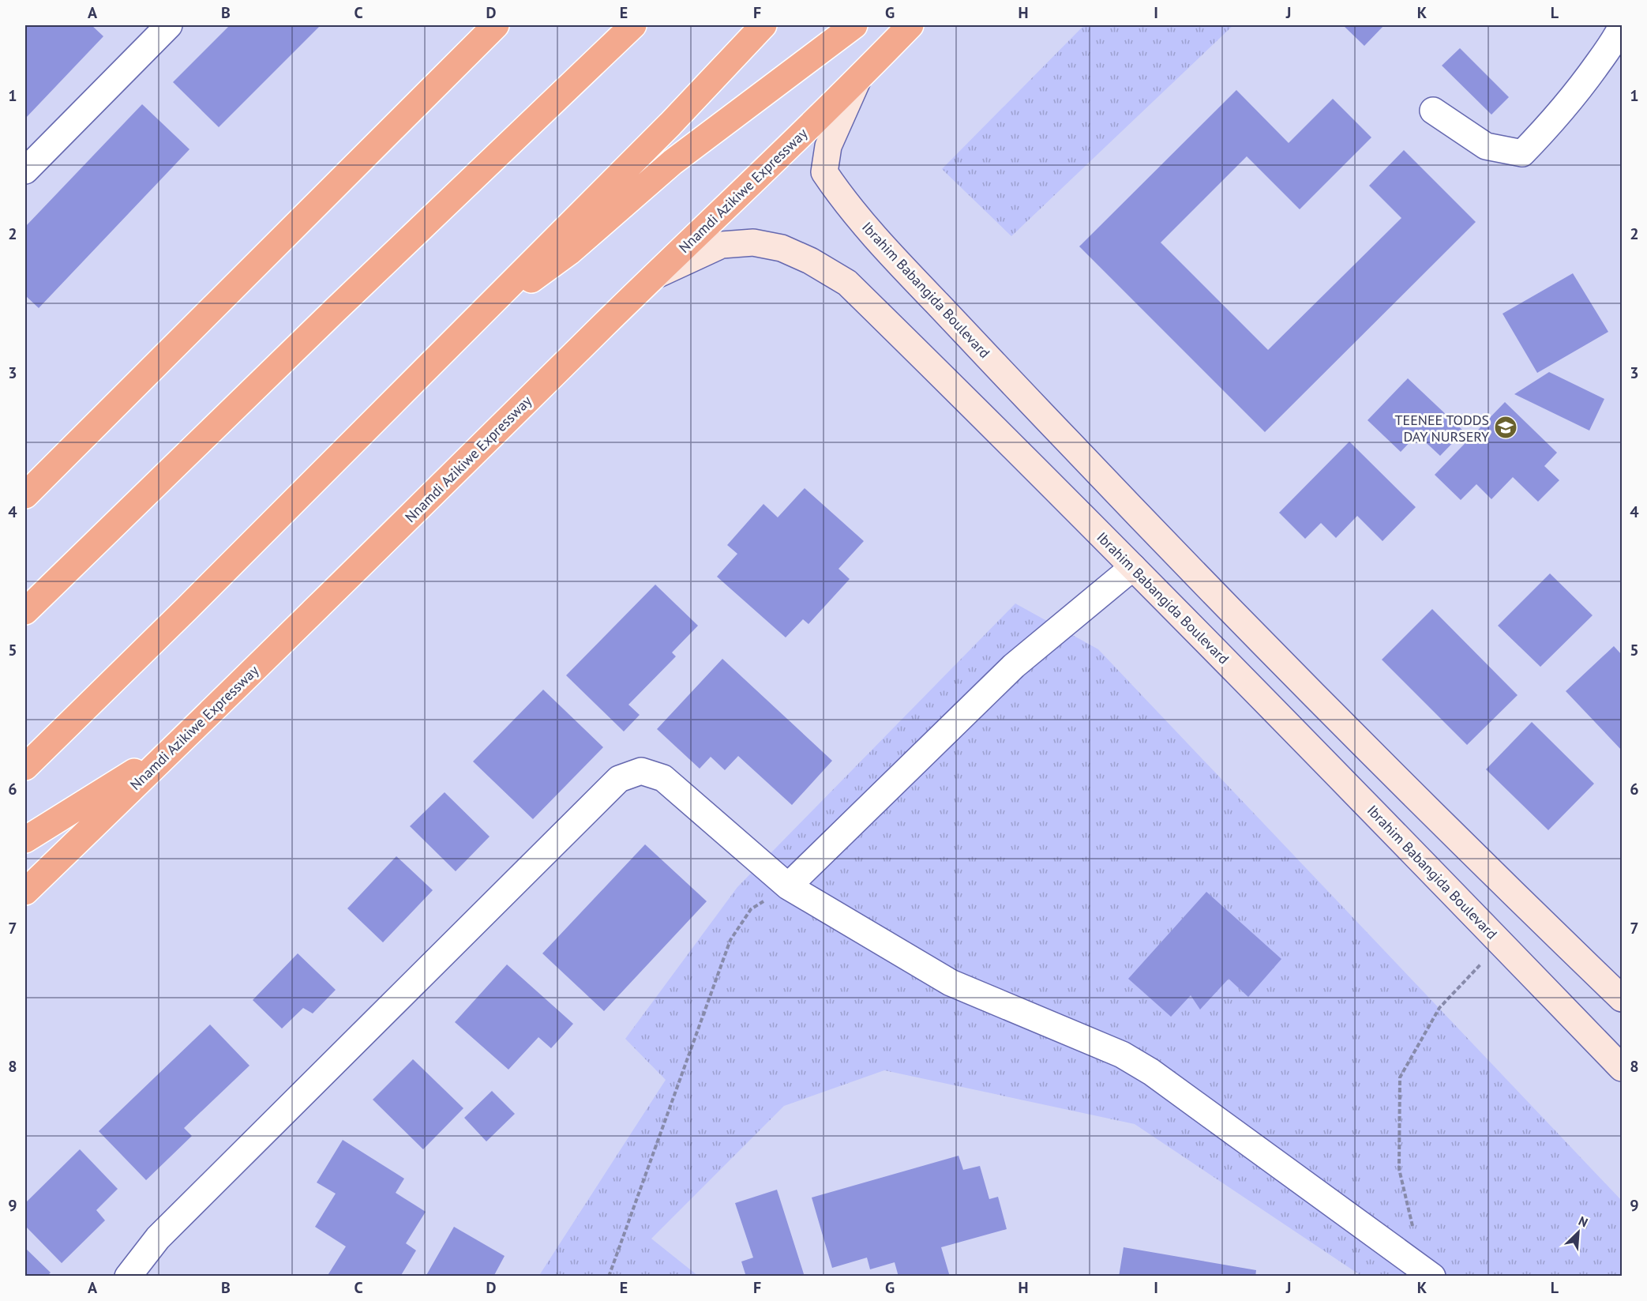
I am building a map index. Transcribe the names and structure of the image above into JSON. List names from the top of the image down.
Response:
{
  "streets": {
    "highway": ["Nnamdi Azikiwe Expressway"],
    "street": ["Ibrahim Babangida Boulevard"]
  },
  "crossings": [
    ["Nnamdi Azikiwe Expressway", "Ibrahim Babangida Boulevard"]
  ],
  "places": {
    "school or university": ["TEENEE TODDS DAY NURSERY"]
  },
  "north": "top right",
  "grid": {
    "columns": [
      "A",
      "B",
      "C",
      "D",
      "E",
      "F",
      "G",
      "H",
      "I",
      "J",
      "K",
      "L"
    ],
    "rows": [
      "1",
      "2",
      "3",
      "4",
      "5",
      "6",
      "7",
      "8",
      "9"
    ]
  }
}
